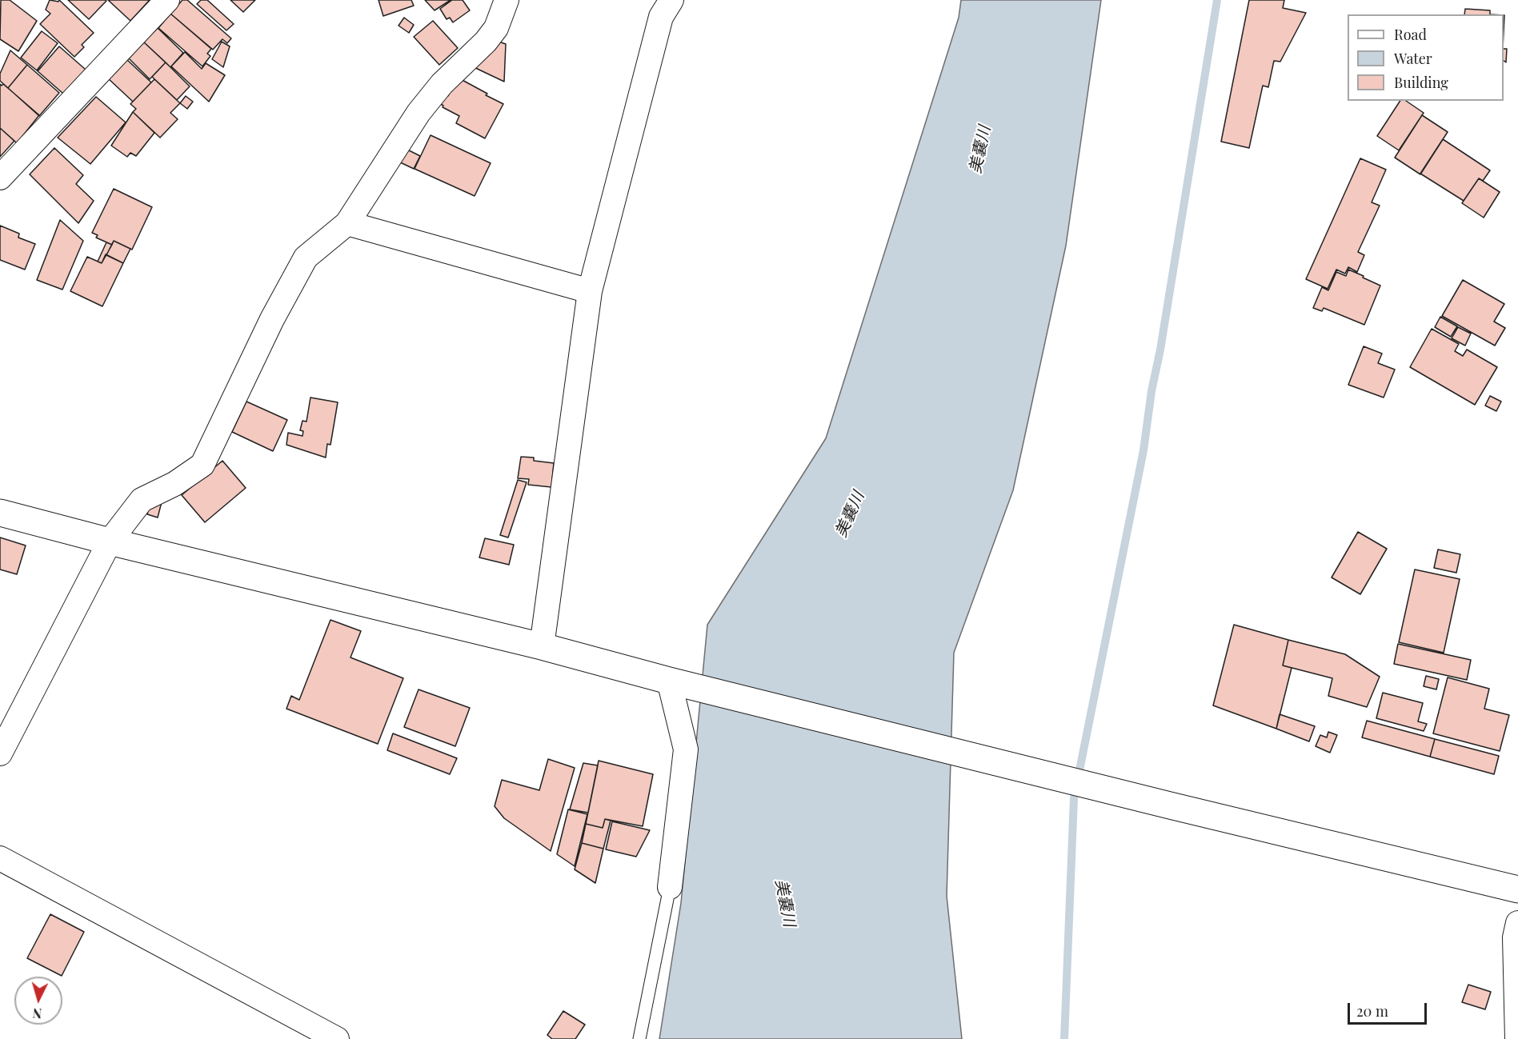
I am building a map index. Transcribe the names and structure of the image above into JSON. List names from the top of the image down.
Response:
{
  "water": ["美嚢川"],
  "legend": ["Road", "Water", "Building"],
  "scale_bar": "20 m",
  "north": "bottom"
}
